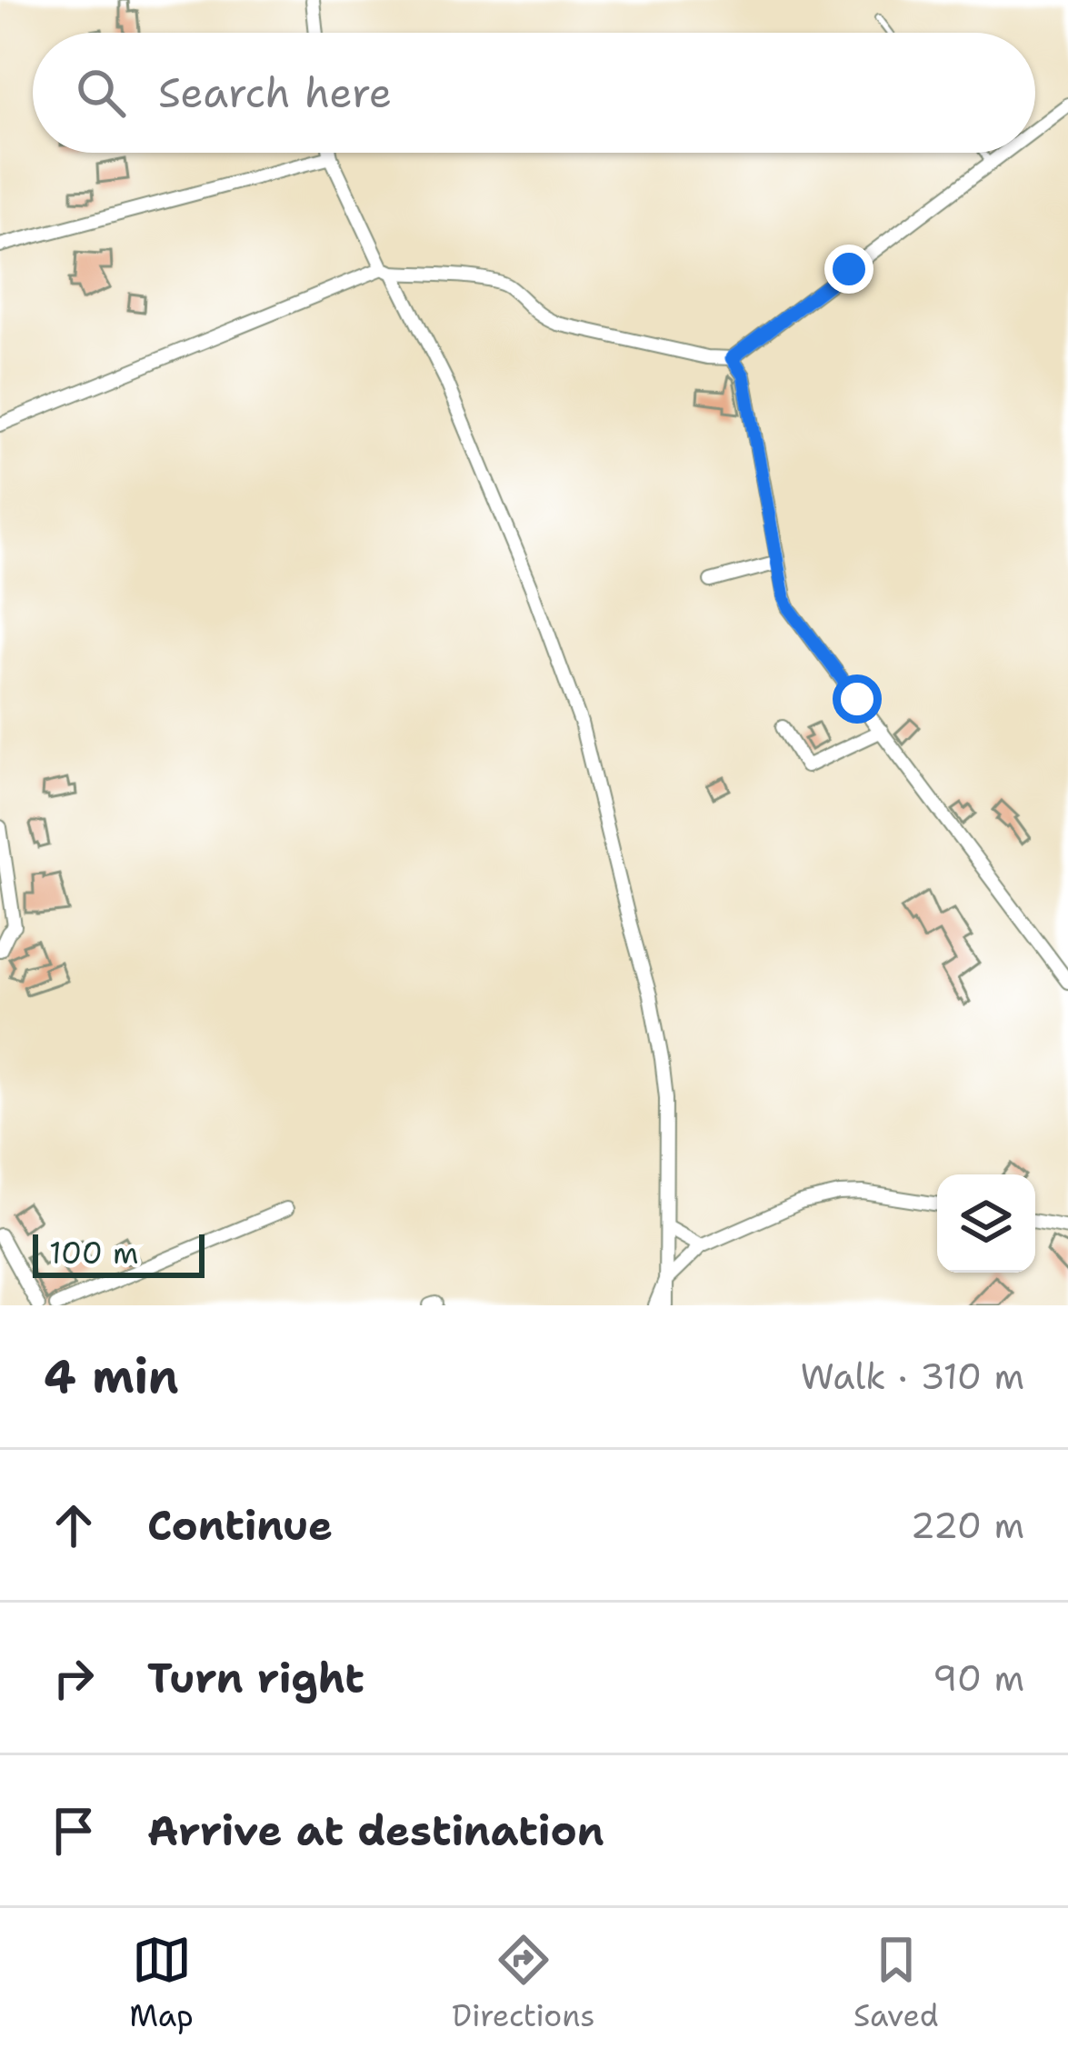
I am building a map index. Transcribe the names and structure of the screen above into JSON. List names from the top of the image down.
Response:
{
  "scale_bar": "100 m",
  "page": {
    "search": "Search here",
    "scale": "100 m",
    "heading": ["4 min", "Walk · 310 m"],
    "list": [
      ["Continue", "220 m"],
      ["Turn right", "90 m"],
      "Arrive at destination"
    ],
    "nav": ["Map", "Directions", "Saved"]
  }
}
